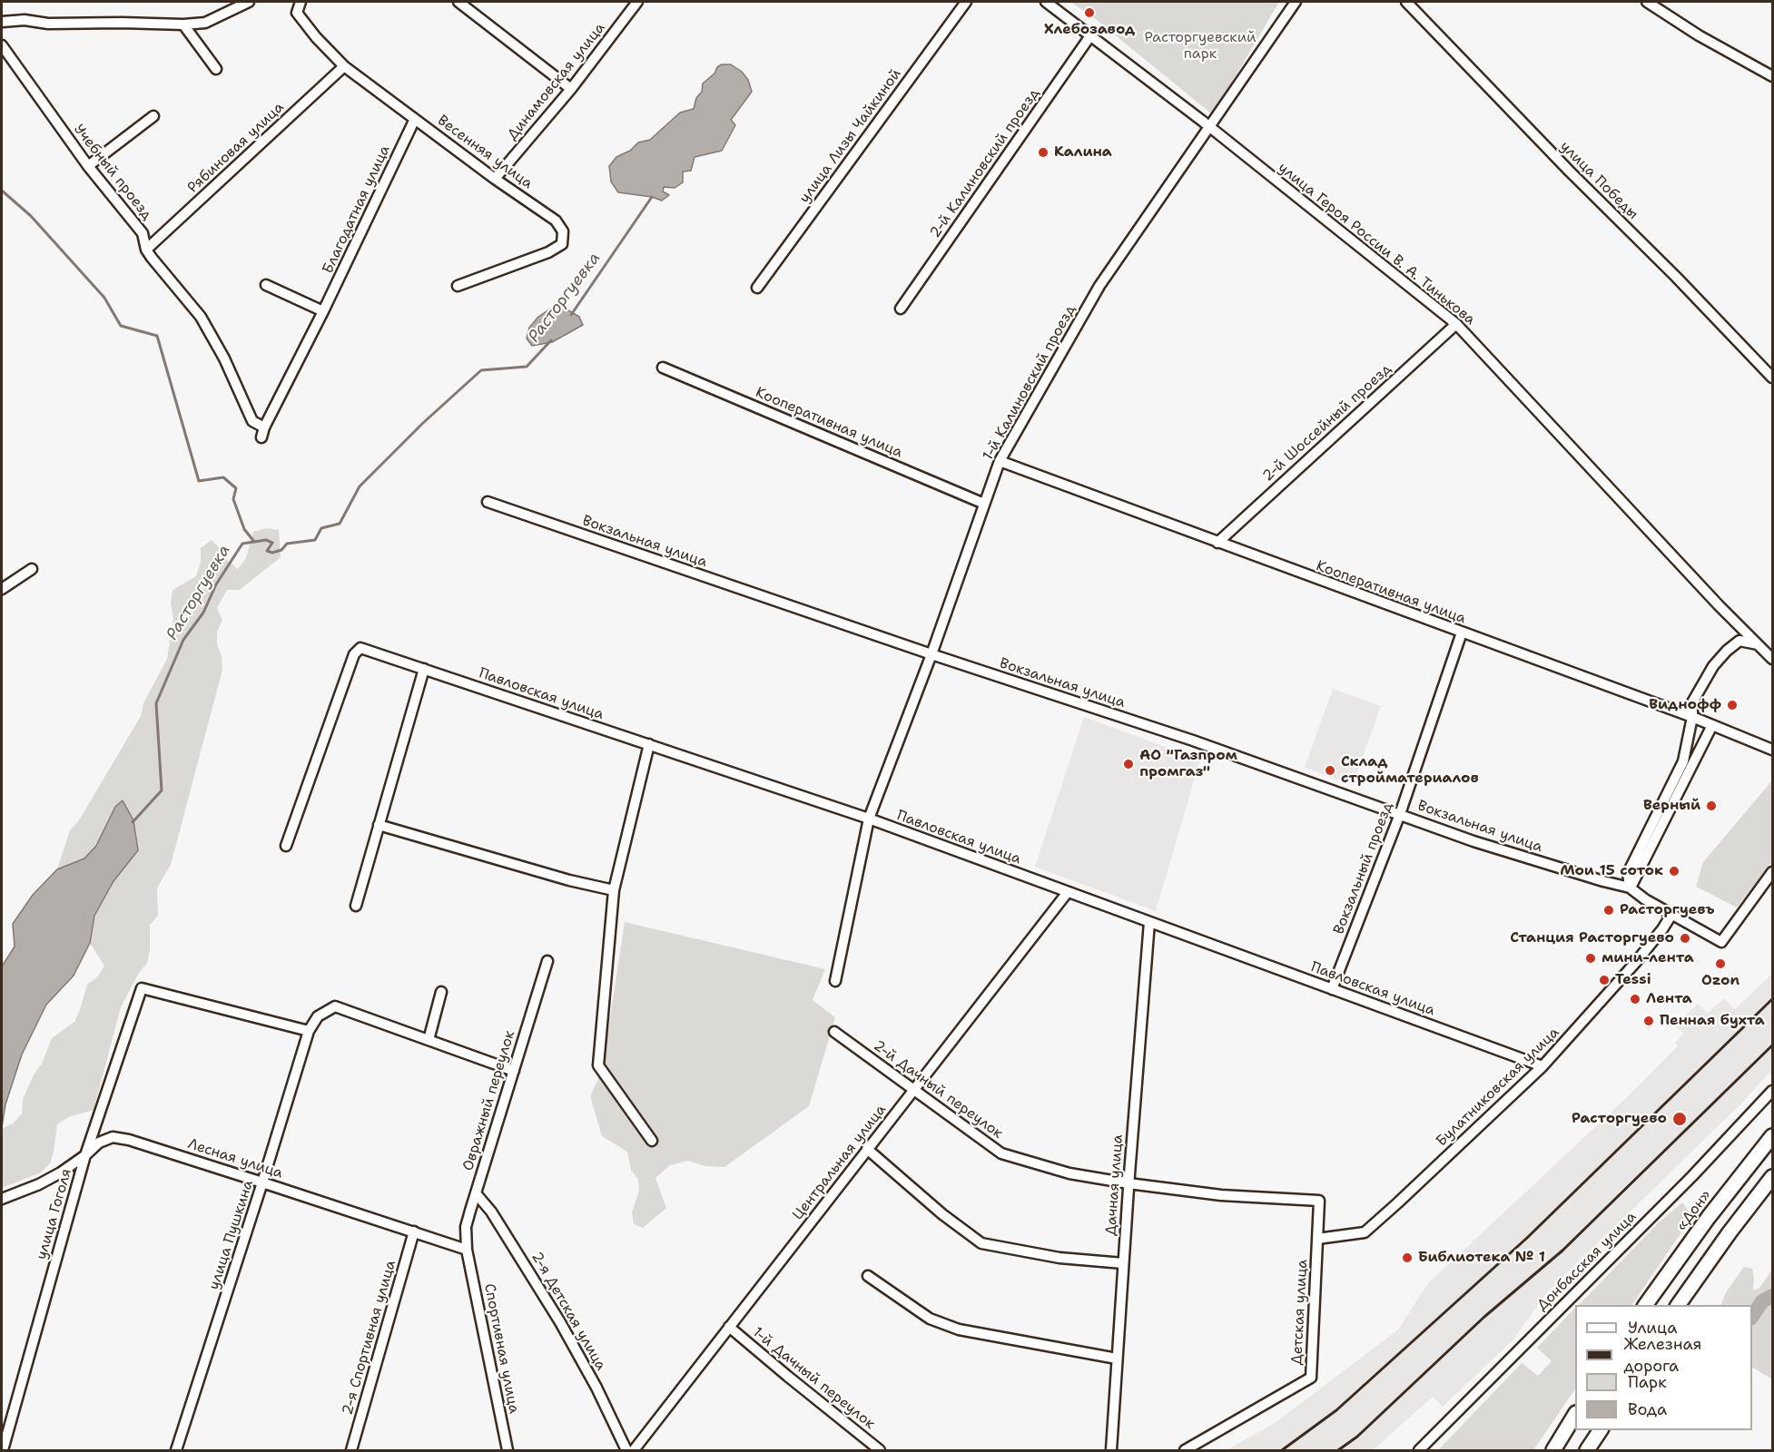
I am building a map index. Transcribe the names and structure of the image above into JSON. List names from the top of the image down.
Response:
{
  "streets": {
    "highway": ["«Дон»"],
    "street": [
      "Динамовская улица",
      "улица Лизы Чайкиной",
      "Рябиновая улица",
      "Весенняя улица",
      "2-й Калиновский проезд",
      "Учебный проезд",
      "улица Победы",
      "Благодатная улица",
      "улица Героя России В. А. Тинькова",
      "1-й Калиновский проезд",
      "Кооперативная улица",
      "2-й Шоссейный проезд",
      "Вокзальная улица",
      "Павловская улица",
      "Вокзальный проезд",
      "Булатниковская улица",
      "2-й Дачный переулок",
      "Овражный переулок",
      "Лесная улица",
      "Центральная улица",
      "Дачная улица",
      "улица Гоголя",
      "улица Пушкина",
      "Донбасская улица",
      "2-я Детская улица",
      "Детская улица",
      "2-я Спортивная улица",
      "Спортивная улица",
      "1-й Дачный переулок"
    ]
  },
  "crossings": [
    ["Динамовская улица", "Весенняя улица"],
    ["Рябиновая улица", "Весенняя улица"],
    ["Рябиновая улица", "Учебный проезд"],
    ["Весенняя улица", "Благодатная улица"],
    ["2-й Калиновский проезд", "улица Героя России В. А. Тинькова"],
    ["Учебный проезд", "Благодатная улица"],
    ["улица Героя России В. А. Тинькова", "1-й Калиновский проезд"],
    ["улица Героя России В. А. Тинькова", "2-й Шоссейный проезд"],
    ["1-й Калиновский проезд", "Кооперативная улица"],
    ["1-й Калиновский проезд", "Вокзальная улица"],
    ["1-й Калиновский проезд", "Павловская улица"],
    ["Кооперативная улица", "2-й Шоссейный проезд"],
    ["Кооперативная улица", "Вокзальный проезд"],
    ["Вокзальная улица", "Вокзальный проезд"],
    ["Павловская улица", "Вокзальный проезд"],
    ["Павловская улица", "Булатниковская улица"],
    ["Павловская улица", "Центральная улица"],
    ["Павловская улица", "Дачная улица"],
    ["Булатниковская улица", "Детская улица"],
    ["2-й Дачный переулок", "Центральная улица"],
    ["2-й Дачный переулок", "Дачная улица"],
    ["2-й Дачный переулок", "Детская улица"],
    ["Овражный переулок", "Лесная улица"],
    ["Овражный переулок", "2-я Детская улица"],
    ["Овражный переулок", "Спортивная улица"],
    ["Лесная улица", "улица Гоголя"],
    ["Лесная улица", "улица Пушкина"],
    ["Лесная улица", "2-я Спортивная улица"],
    ["Лесная улица", "Спортивная улица"],
    ["Центральная улица", "1-й Дачный переулок"],
    ["улица Гоголя", "улица Пушкина"]
  ],
  "water": ["Расторгуевка"],
  "parks": ["Расторгуевский парк"],
  "places": [
    "Хлебозавод",
    "Калина",
    "Виднофф",
    "АО \"Газпром промгаз\"",
    "Склад стройматериалов",
    "Верный",
    "Мои 15 соток",
    "Расторгуевъ",
    "Станция Расторгуево",
    "мини-лента",
    "Ozon",
    "Tessi",
    "Лента",
    "Пенная бухта",
    "Расторгуево",
    "Библиотека № 1"
  ],
  "legend": [
    "Улица",
    "Железная дорога",
    "Парк",
    "Вода"
  ]
}
